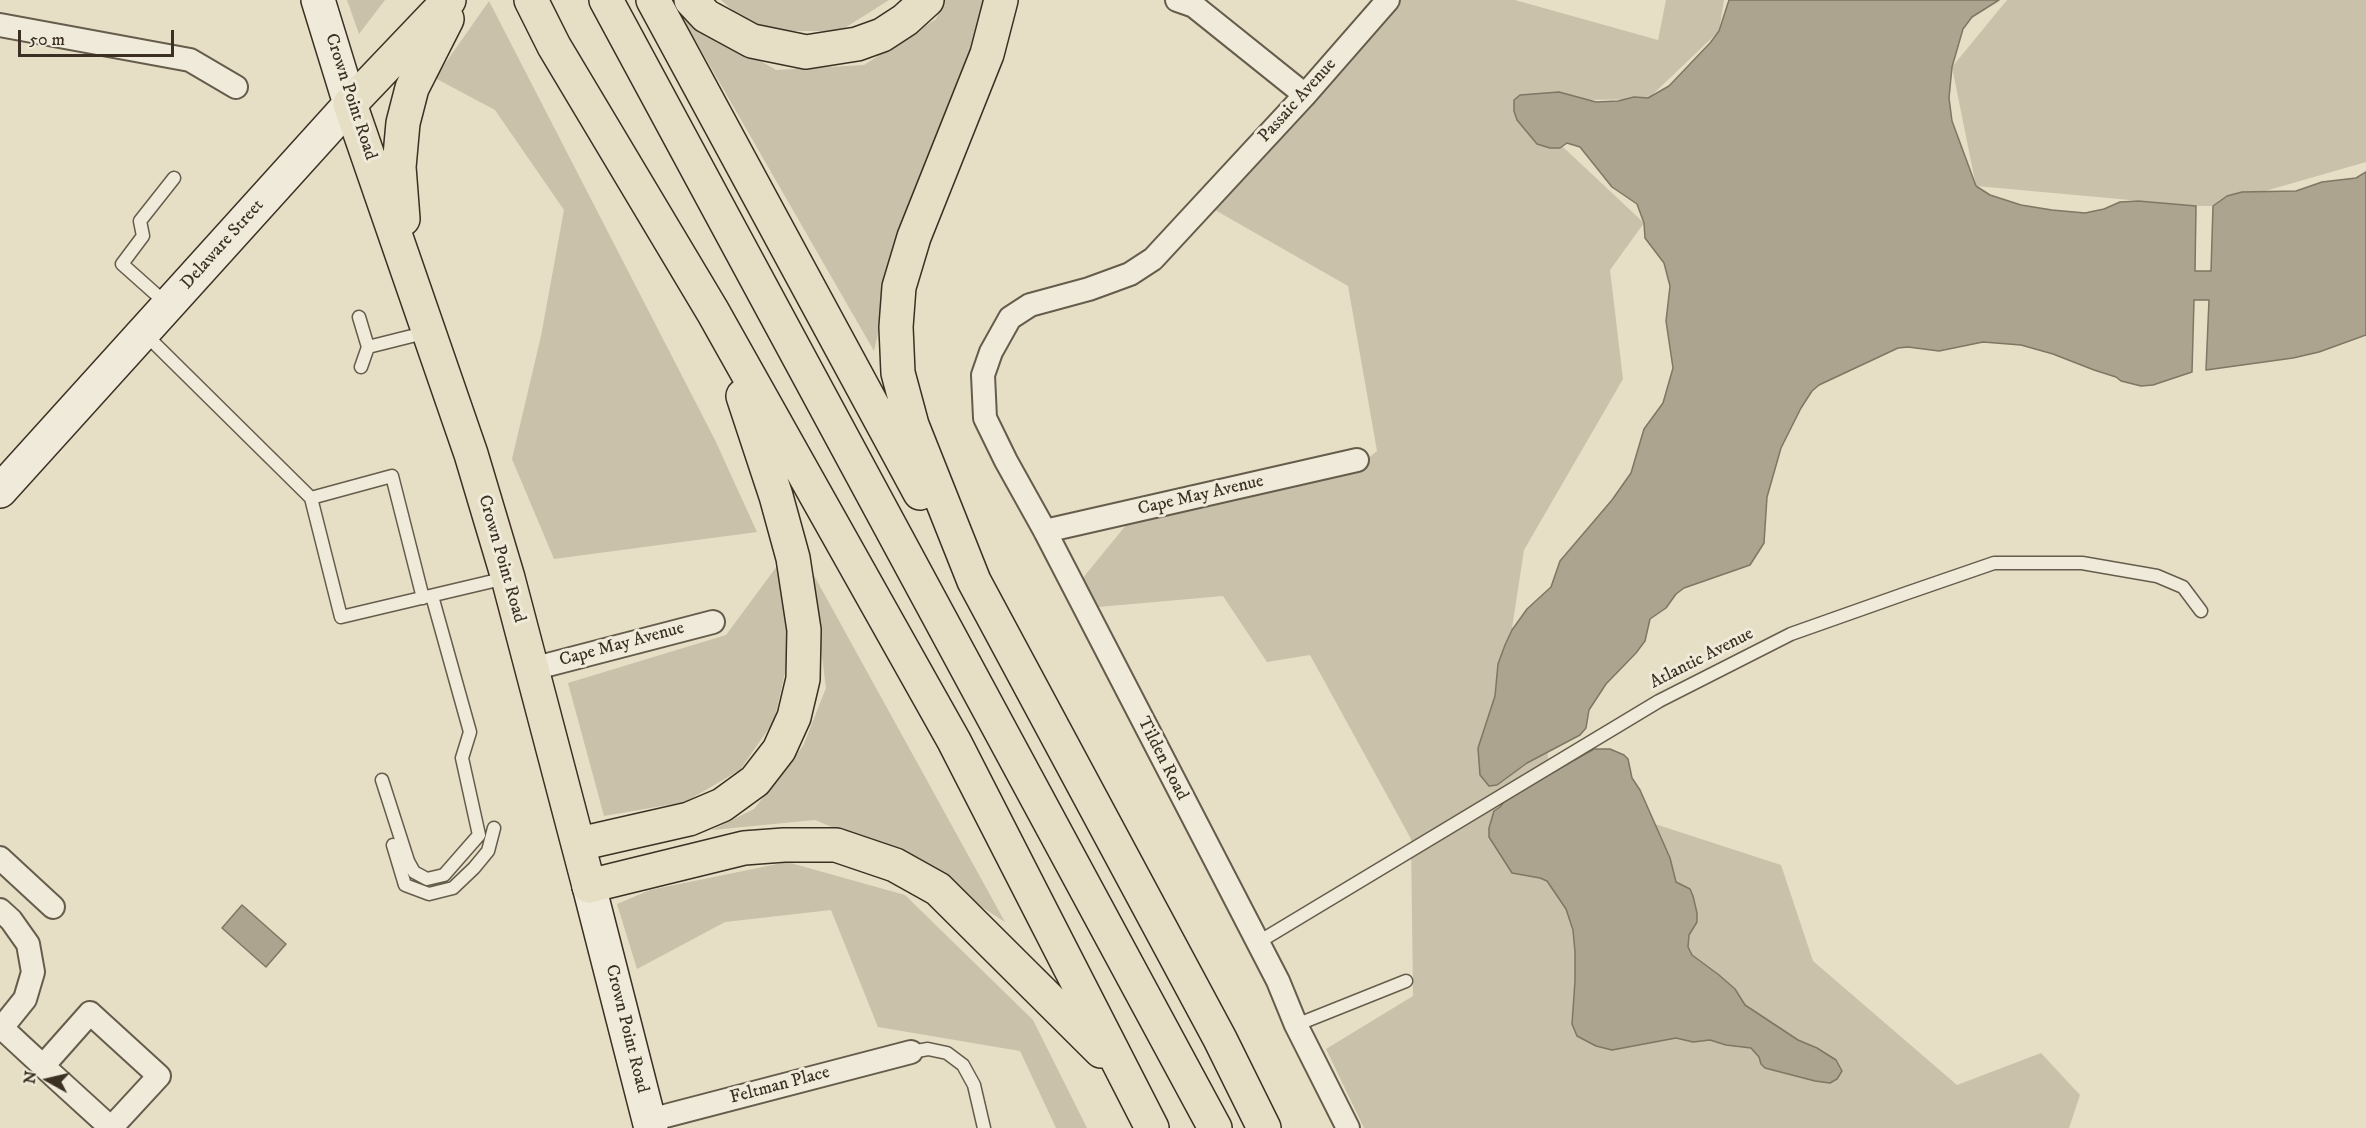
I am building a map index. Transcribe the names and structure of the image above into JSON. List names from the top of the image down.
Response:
{
  "streets": {
    "main road": ["Crown Point Road", "Delaware Street"],
    "street": [
      "Passaic Avenue",
      "Cape May Avenue",
      "Tilden Road",
      "Feltman Place"
    ],
    "lane": ["Atlantic Avenue"]
  },
  "crossings": [
    ["Crown Point Road", "Delaware Street"],
    ["Crown Point Road", "Cape May Avenue"],
    ["Crown Point Road", "Feltman Place"],
    ["Passaic Avenue", "Tilden Road"],
    ["Cape May Avenue", "Tilden Road"],
    ["Atlantic Avenue", "Tilden Road"]
  ],
  "scale_bar": "50 m",
  "north": "left"
}
